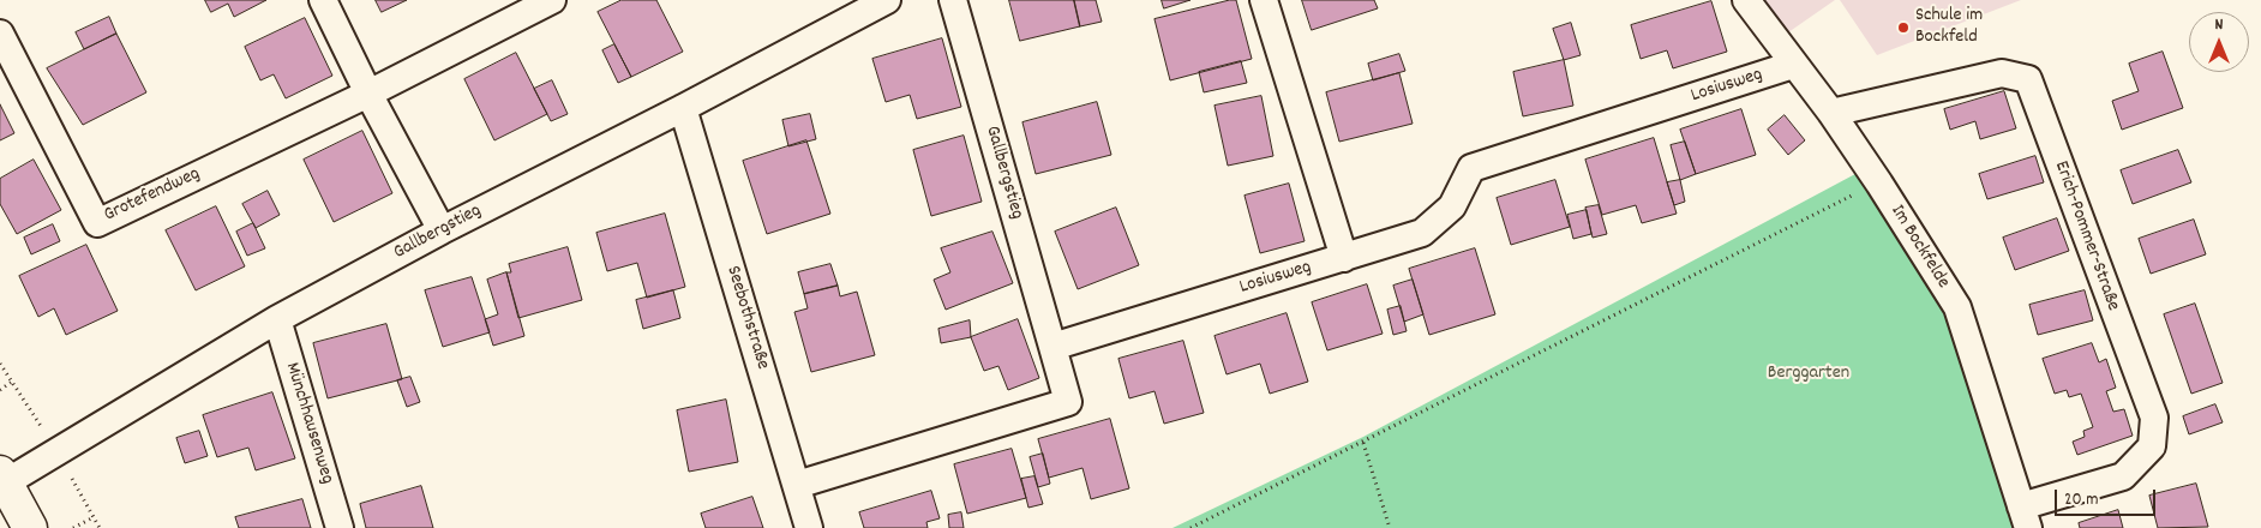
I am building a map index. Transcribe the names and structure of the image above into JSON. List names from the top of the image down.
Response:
{
  "streets": {
    "street": [
      "Losiusweg",
      "Gallbergstieg",
      "Grotefendweg",
      "Erich-Pommer-Straße",
      "Im Bockfelde",
      "Seebothstraße",
      "Münchhausenweg"
    ]
  },
  "crossings": [
    ["Losiusweg", "Gallbergstieg"],
    ["Losiusweg", "Im Bockfelde"],
    ["Gallbergstieg", "Seebothstraße"],
    ["Gallbergstieg", "Münchhausenweg"],
    ["Erich-Pommer-Straße", "Im Bockfelde"]
  ],
  "parks": ["Berggarten"],
  "places": ["Schule im Bockfeld"],
  "scale_bar": "20 m",
  "north": "top"
}
